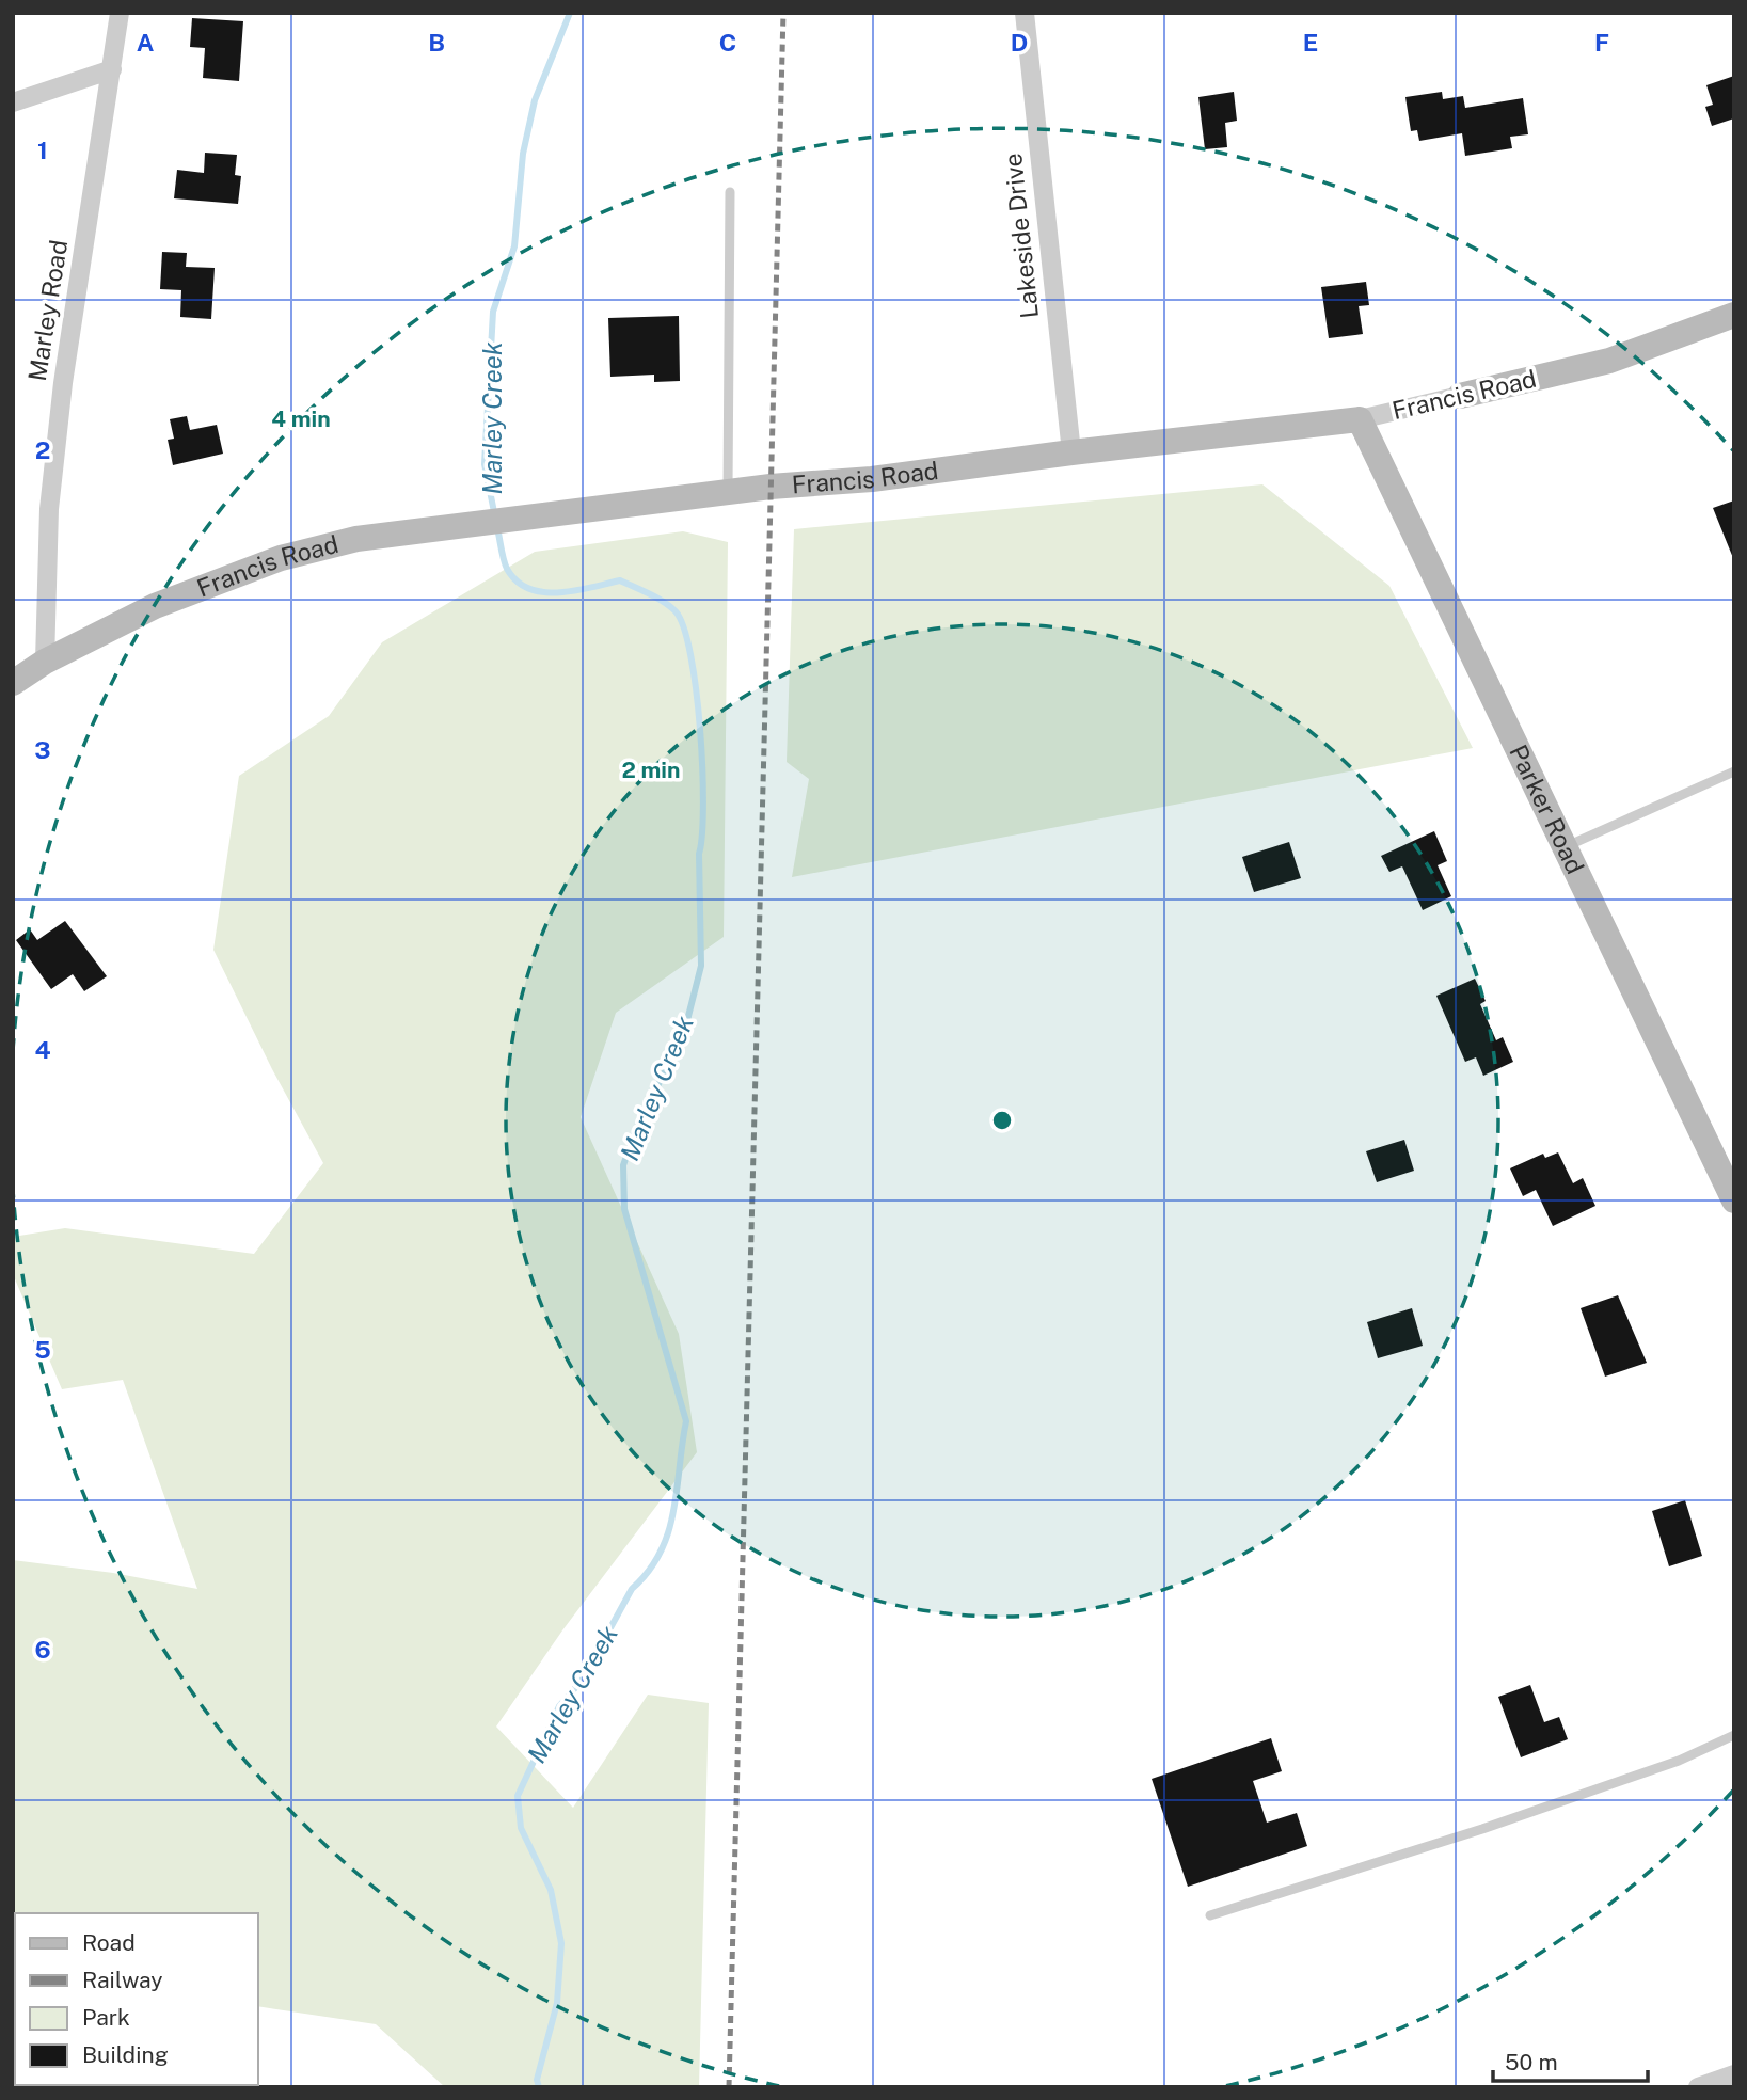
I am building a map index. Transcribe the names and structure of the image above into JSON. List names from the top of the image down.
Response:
{
  "streets": {
    "street": [
      "Lakeside Drive",
      "Marley Road",
      "Francis Road",
      "Parker Road"
    ]
  },
  "crossings": [
    ["Lakeside Drive", "Francis Road"],
    ["Marley Road", "Francis Road"],
    ["Francis Road", "Parker Road"]
  ],
  "water": ["Marley Creek"],
  "legend": [
    "Road",
    "Railway",
    "Park",
    "Building"
  ],
  "scale_bar": "50 m",
  "grid": {
    "columns": [
      "A",
      "B",
      "C",
      "D",
      "E",
      "F"
    ],
    "rows": [
      "1",
      "2",
      "3",
      "4",
      "5",
      "6"
    ]
  },
  "rings": ["4 min", "2 min"]
}
